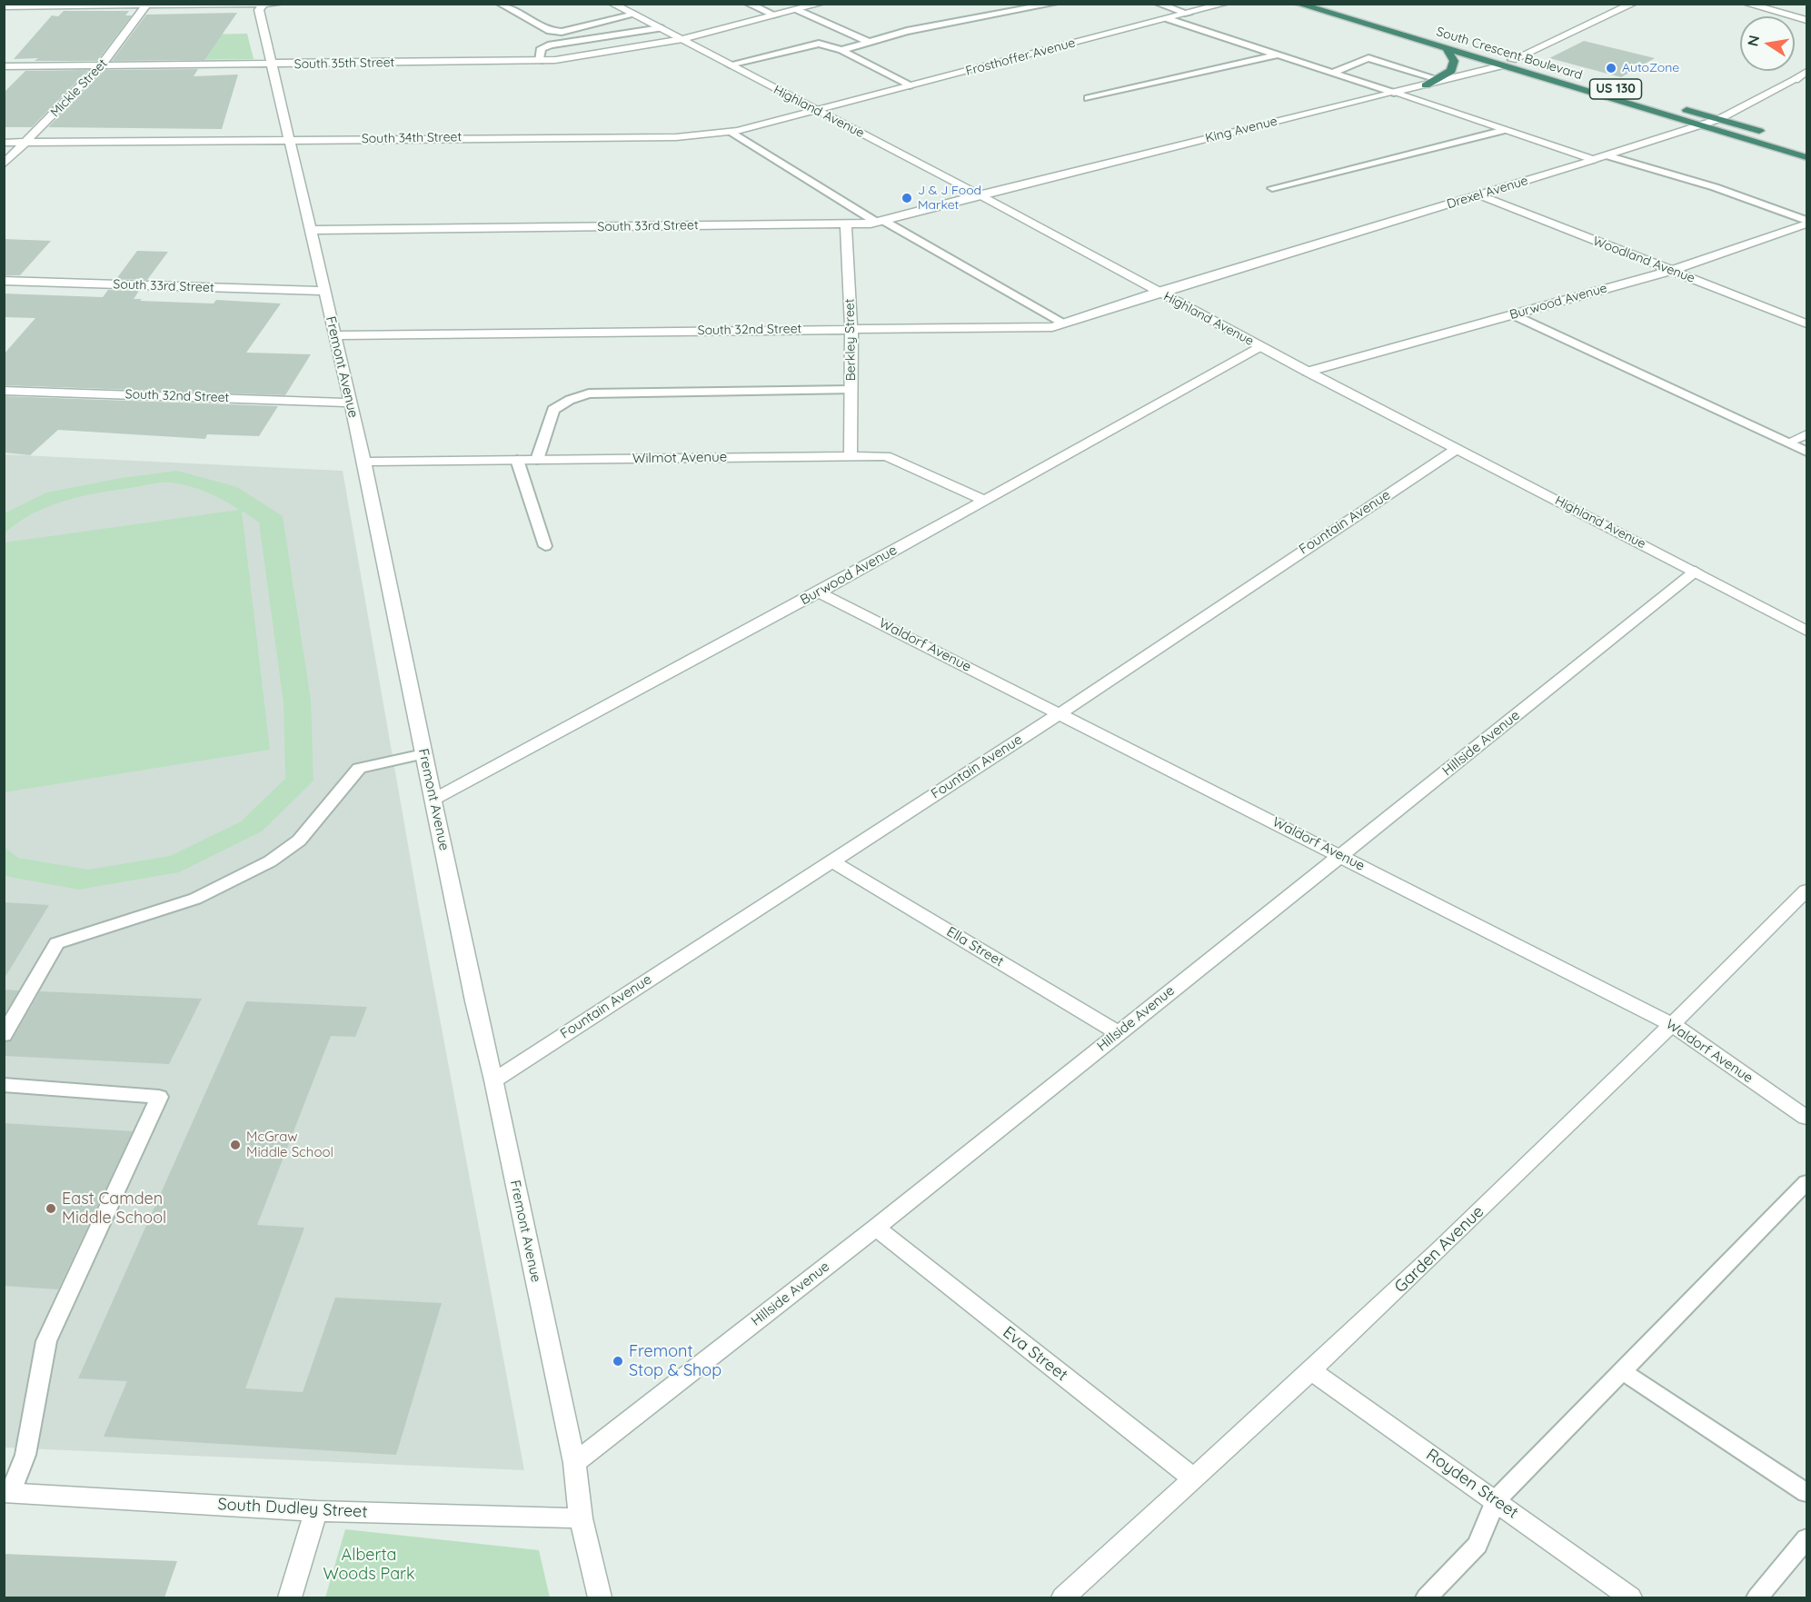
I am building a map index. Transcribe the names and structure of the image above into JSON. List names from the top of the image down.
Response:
{
  "streets": {
    "highway": ["South Crescent Boulevard", "US 130"],
    "street": [
      "Frosthoffer Avenue",
      "South 35th Street",
      "Mickle Street",
      "Highland Avenue",
      "King Avenue",
      "South 34th Street",
      "Drexel Avenue",
      "South 33rd Street",
      "Woodland Avenue",
      "Burwood Avenue",
      "South 32nd Street",
      "Berkley Street",
      "Fremont Avenue",
      "Wilmot Avenue",
      "Fountain Avenue",
      "Waldorf Avenue",
      "Hillside Avenue",
      "Ella Street",
      "Garden Avenue",
      "Eva Street",
      "Royden Street",
      "South Dudley Street"
    ]
  },
  "crossings": [
    ["South Crescent Boulevard", "King Avenue"],
    ["South Crescent Boulevard", "Drexel Avenue"],
    ["Frosthoffer Avenue", "Highland Avenue"],
    ["Frosthoffer Avenue", "South 34th Street"],
    ["South 35th Street", "Mickle Street"],
    ["South 35th Street", "Highland Avenue"],
    ["South 35th Street", "Fremont Avenue"],
    ["Mickle Street", "South 34th Street"],
    ["Highland Avenue", "King Avenue"],
    ["Highland Avenue", "South 34th Street"],
    ["Highland Avenue", "Drexel Avenue"],
    ["Highland Avenue", "South 33rd Street"],
    ["Highland Avenue", "Burwood Avenue"],
    ["Highland Avenue", "South 32nd Street"],
    ["Highland Avenue", "Fountain Avenue"],
    ["Highland Avenue", "Hillside Avenue"],
    ["King Avenue", "South 33rd Street"],
    ["South 34th Street", "Fremont Avenue"],
    ["Drexel Avenue", "Woodland Avenue"],
    ["Drexel Avenue", "South 32nd Street"],
    ["South 33rd Street", "Berkley Street"],
    ["South 33rd Street", "Fremont Avenue"],
    ["Woodland Avenue", "Burwood Avenue"],
    ["Burwood Avenue", "Fremont Avenue"],
    ["Burwood Avenue", "Wilmot Avenue"],
    ["Burwood Avenue", "Waldorf Avenue"],
    ["South 32nd Street", "Berkley Street"],
    ["South 32nd Street", "Fremont Avenue"],
    ["Berkley Street", "Wilmot Avenue"],
    ["Fremont Avenue", "Wilmot Avenue"],
    ["Fremont Avenue", "Fountain Avenue"],
    ["Fremont Avenue", "Hillside Avenue"],
    ["Fremont Avenue", "South Dudley Street"],
    ["Fountain Avenue", "Waldorf Avenue"],
    ["Fountain Avenue", "Ella Street"],
    ["Waldorf Avenue", "Hillside Avenue"],
    ["Waldorf Avenue", "Garden Avenue"],
    ["Hillside Avenue", "Ella Street"],
    ["Hillside Avenue", "Eva Street"],
    ["Garden Avenue", "Eva Street"],
    ["Garden Avenue", "Royden Street"]
  ],
  "parks": ["Alberta Woods Park"],
  "places": [
    "AutoZone",
    "J & J Food Market",
    "McGraw Middle School",
    "East Camden Middle School",
    "Fremont Stop & Shop"
  ],
  "north": "left"
}
